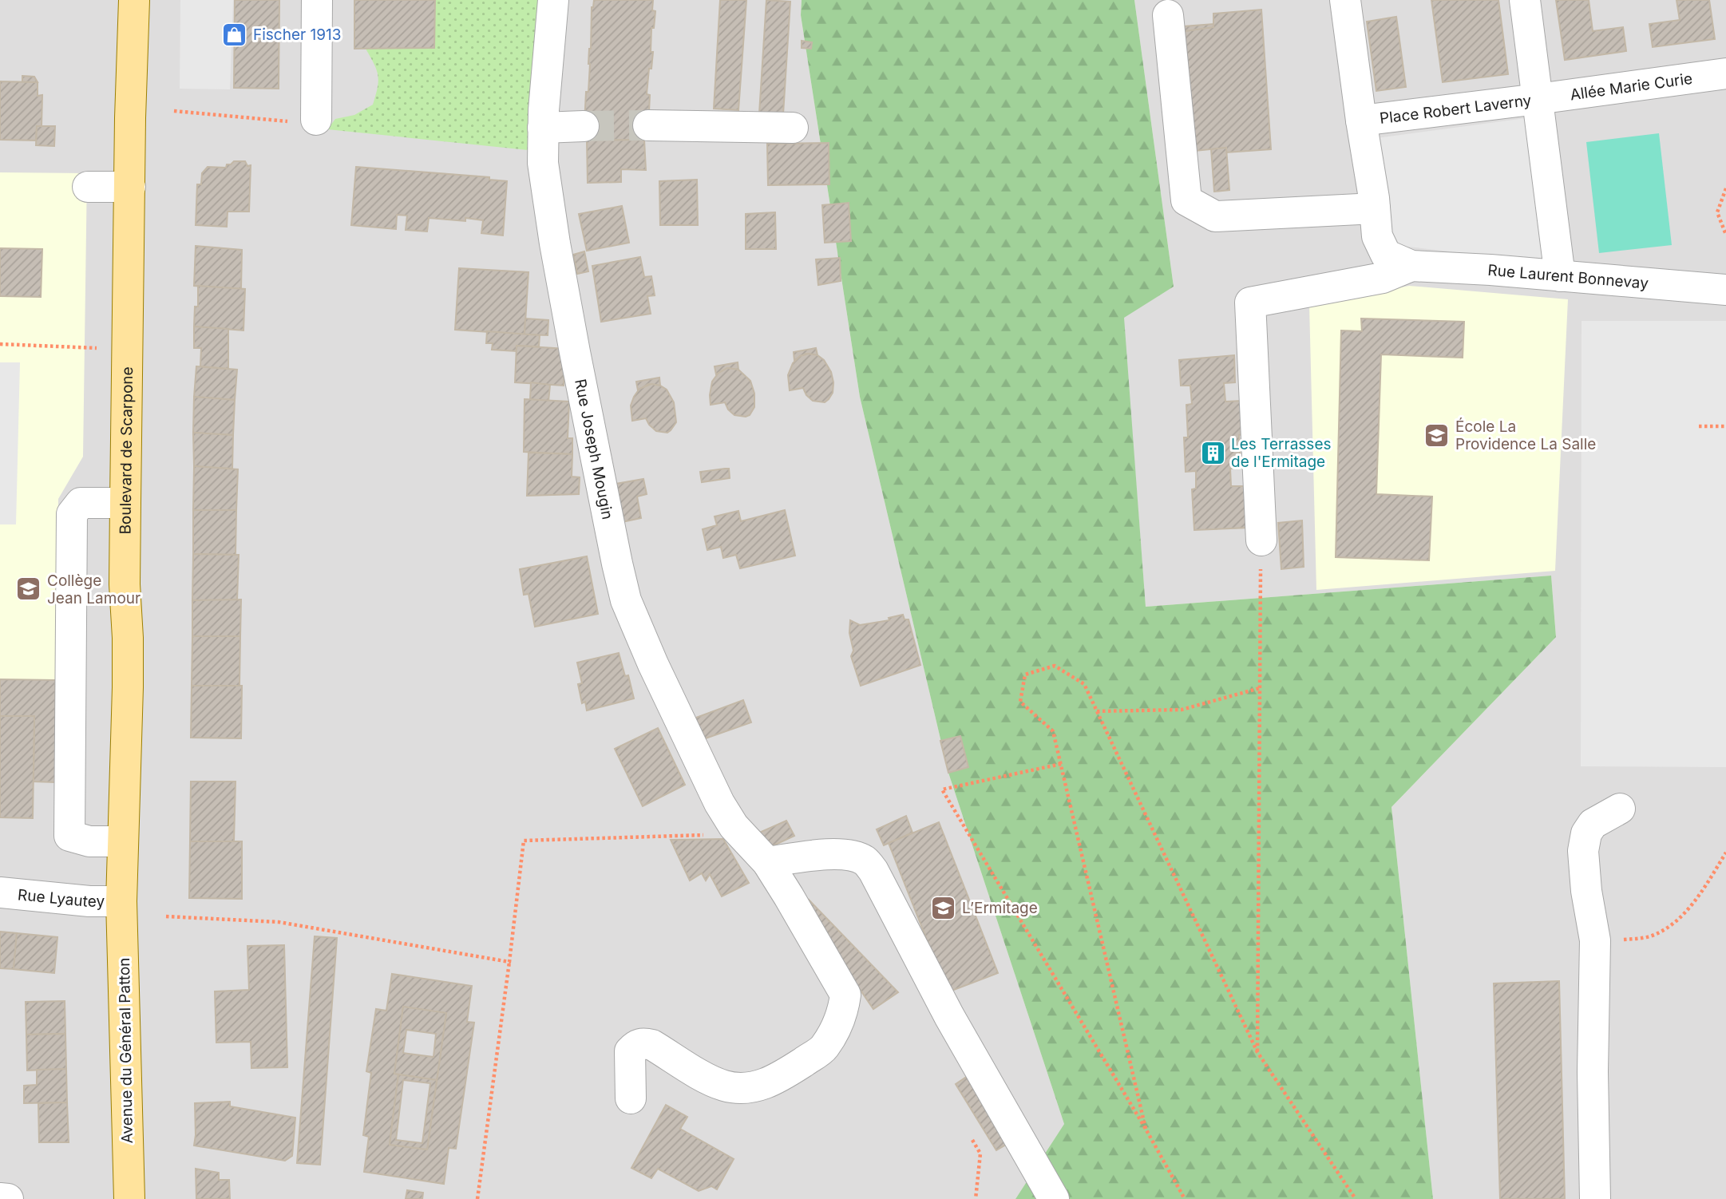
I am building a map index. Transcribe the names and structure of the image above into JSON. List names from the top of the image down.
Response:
{
  "streets": {
    "main road": ["Boulevard de Scarpone", "Avenue du Général Patton"],
    "street": [
      "Allée Marie Curie",
      "Place Robert Laverny",
      "Rue Laurent Bonnevay",
      "Rue Joseph Mougin",
      "Rue Lyautey"
    ]
  },
  "crossings": [
    ["Allée Marie Curie", "Place Robert Laverny"],
    ["Place Robert Laverny", "Rue Laurent Bonnevay"],
    ["Boulevard de Scarpone", "Rue Lyautey"],
    ["Boulevard de Scarpone", "Avenue du Général Patton"],
    ["Rue Lyautey", "Avenue du Général Patton"]
  ],
  "places": {
    "shop": ["Fischer 1913"],
    "school or university": ["École La Providence La Salle", "Collège Jean Lamour", "L’Ermitage"],
    "building": ["Les Terrasses de l'Ermitage"]
  }
}
